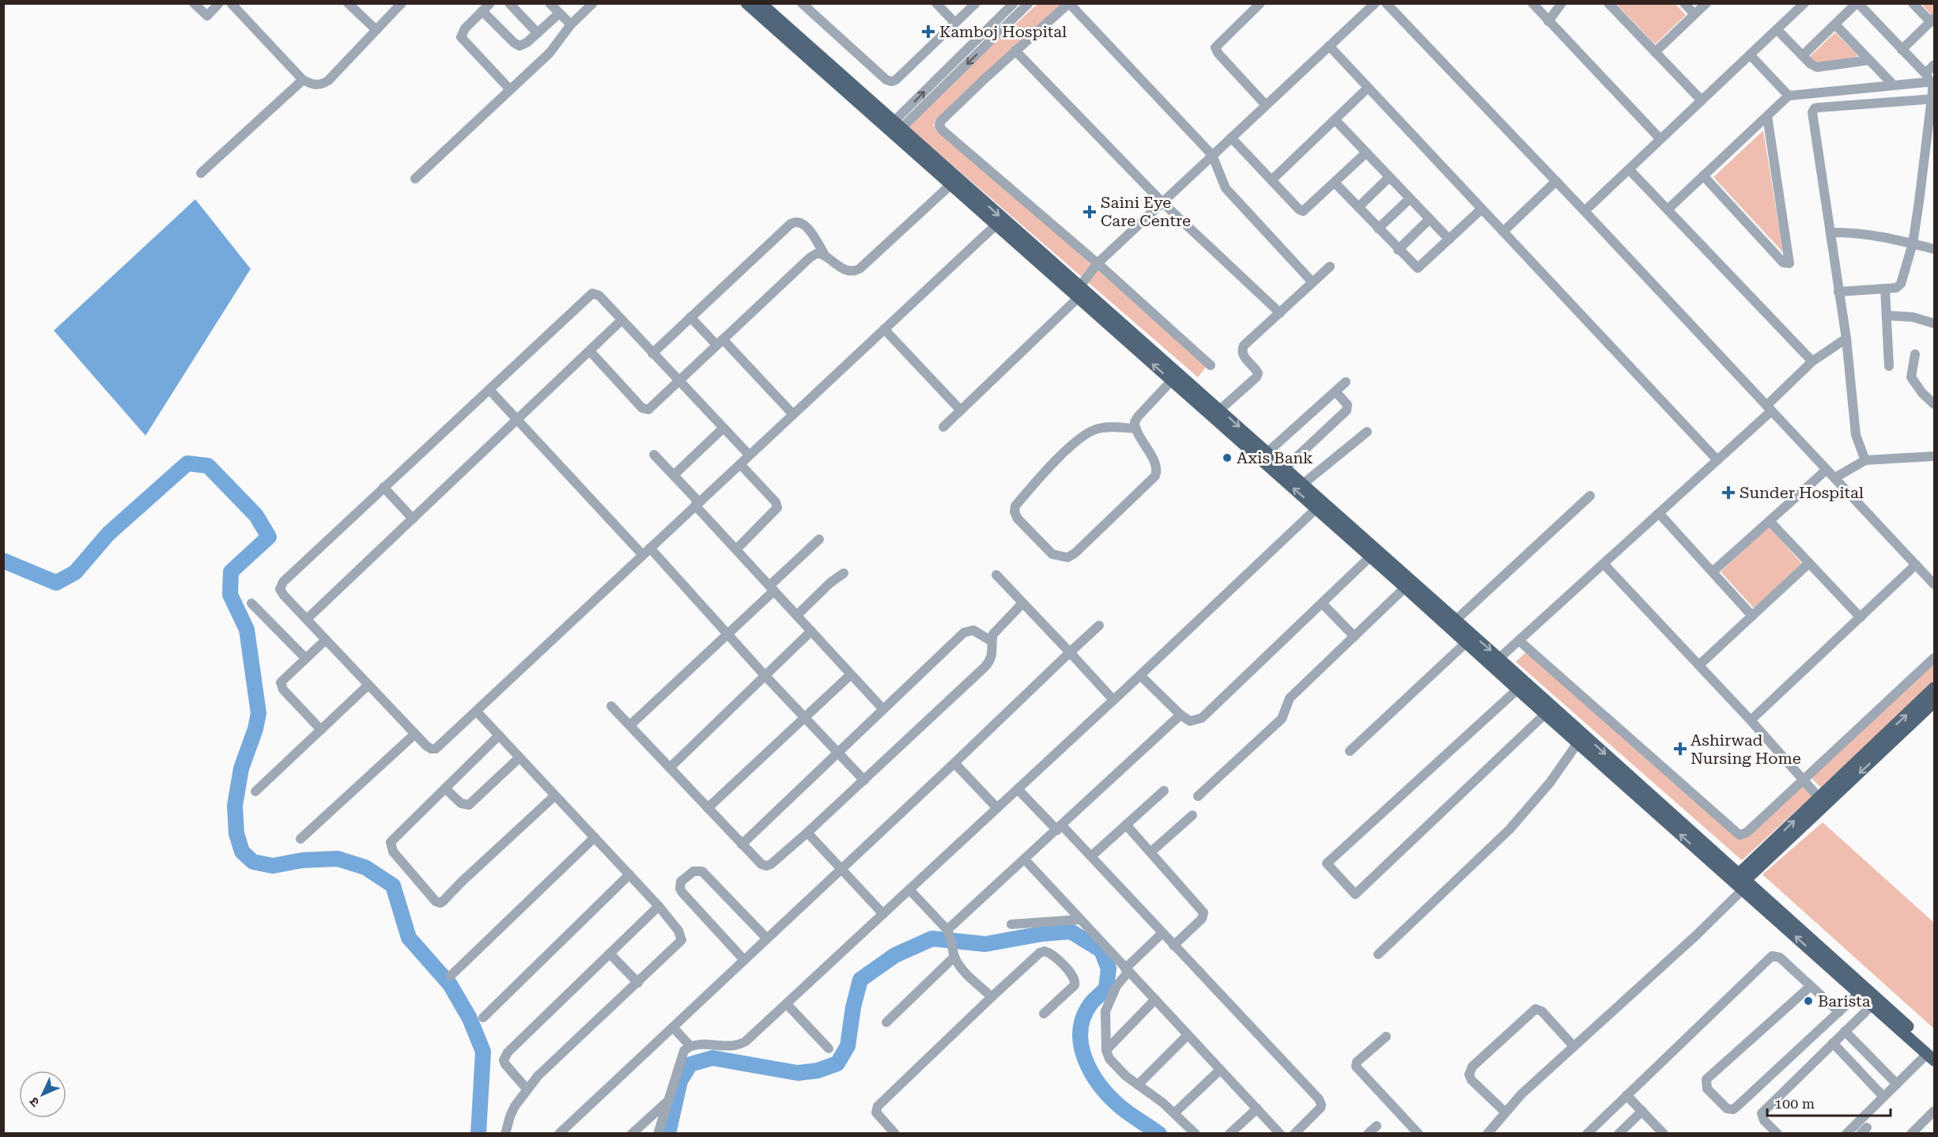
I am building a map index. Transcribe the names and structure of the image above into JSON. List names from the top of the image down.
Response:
{
  "places": {
    "health": [
      "Kamboj Hospital",
      "Saini Eye Care Centre",
      "Sunder Hospital",
      "Ashirwad Nursing Home"
    ],
    "other": ["Axis Bank", "Barista"]
  },
  "scale_bar": "100 m",
  "north": "bottom left"
}
